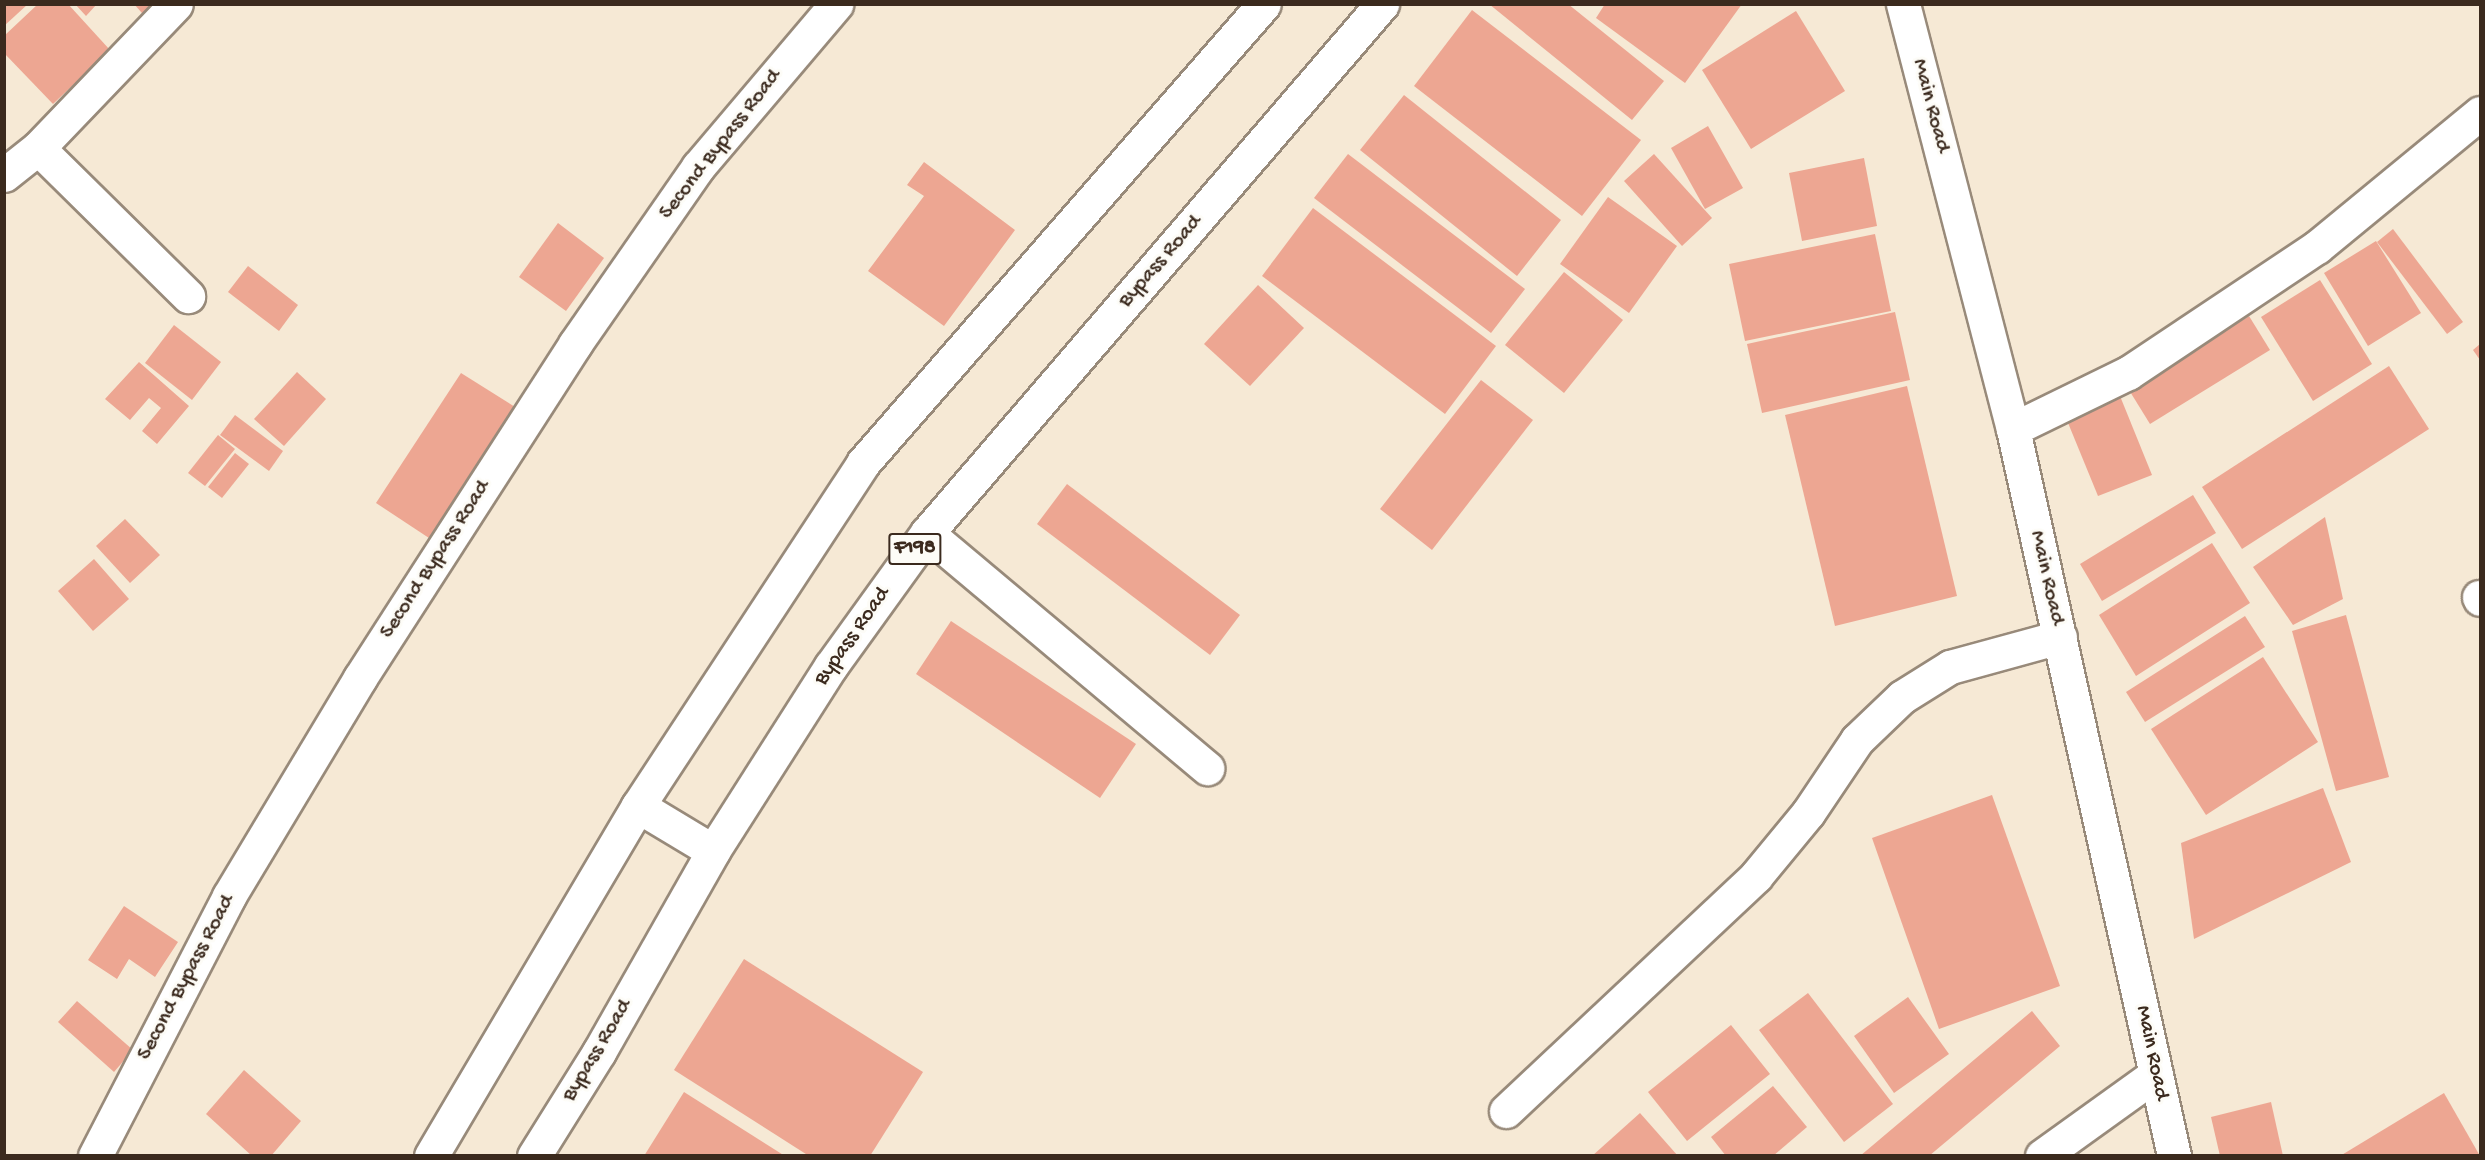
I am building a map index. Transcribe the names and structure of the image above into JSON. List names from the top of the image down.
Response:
{
  "streets": {
    "main road": [
      "Main Road",
      "Second Bypass Road",
      "Bypass Road",
      "F198"
    ]
  }
}
